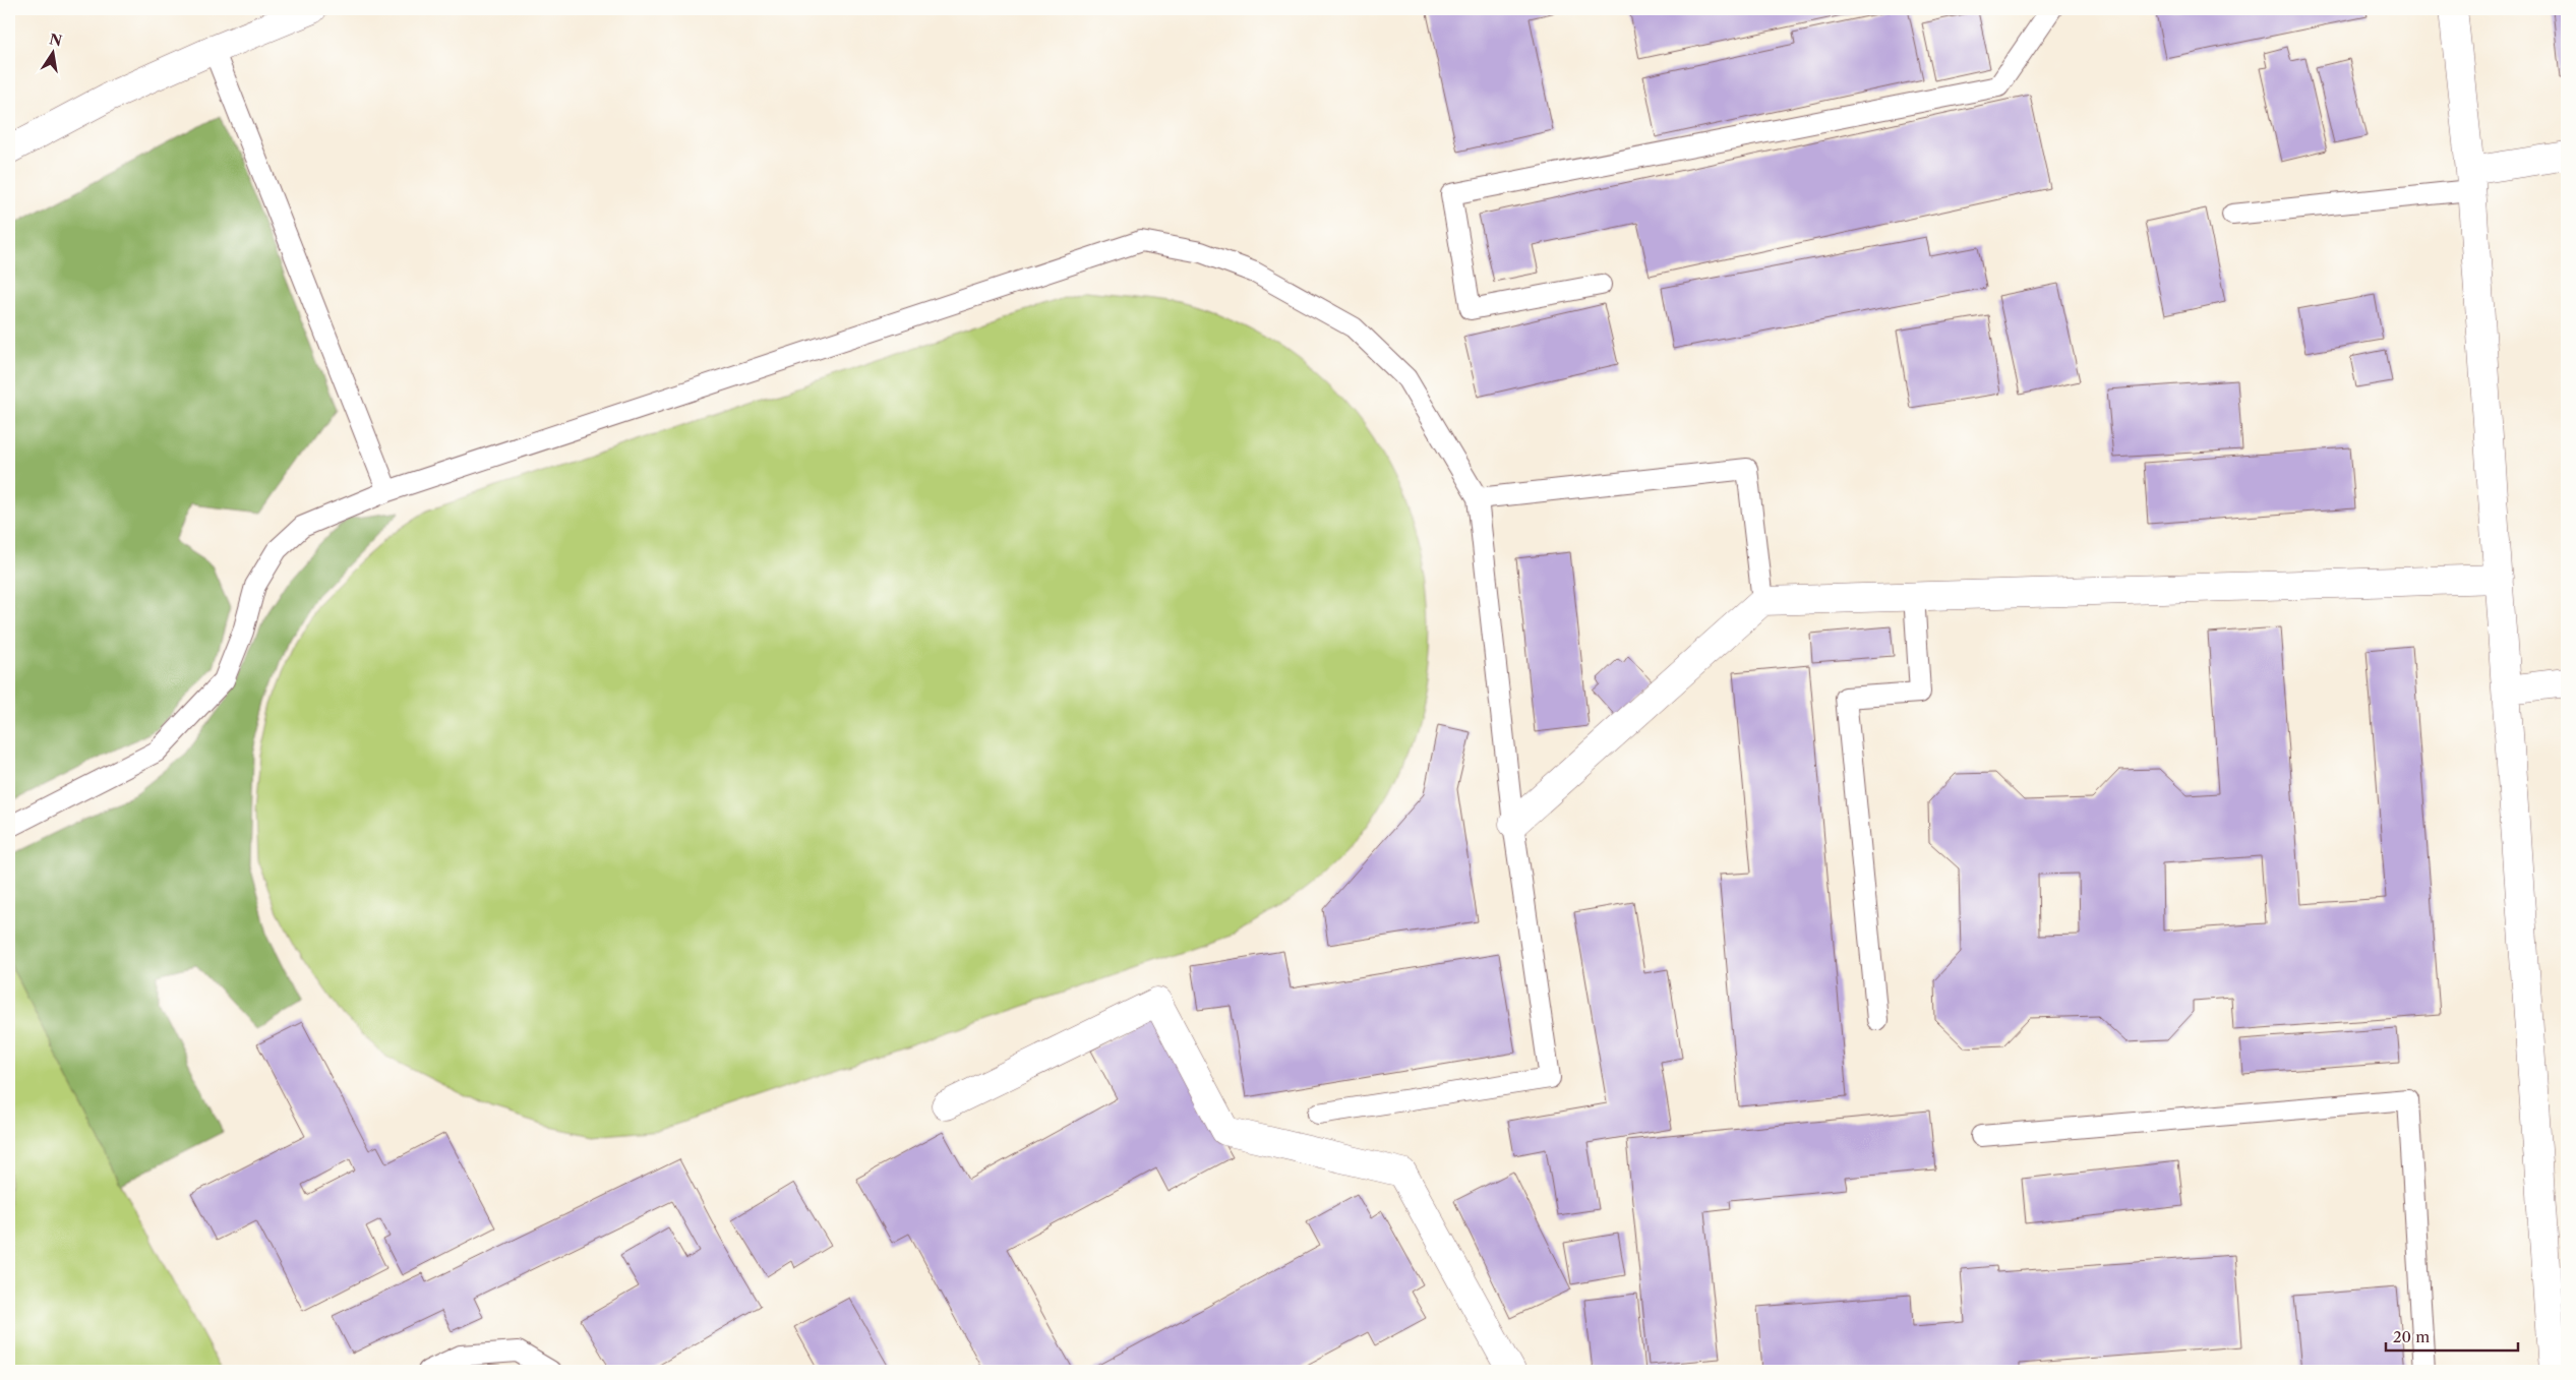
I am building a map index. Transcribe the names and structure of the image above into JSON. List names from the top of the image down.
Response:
{
  "scale_bar": "20 m",
  "north": "top"
}
